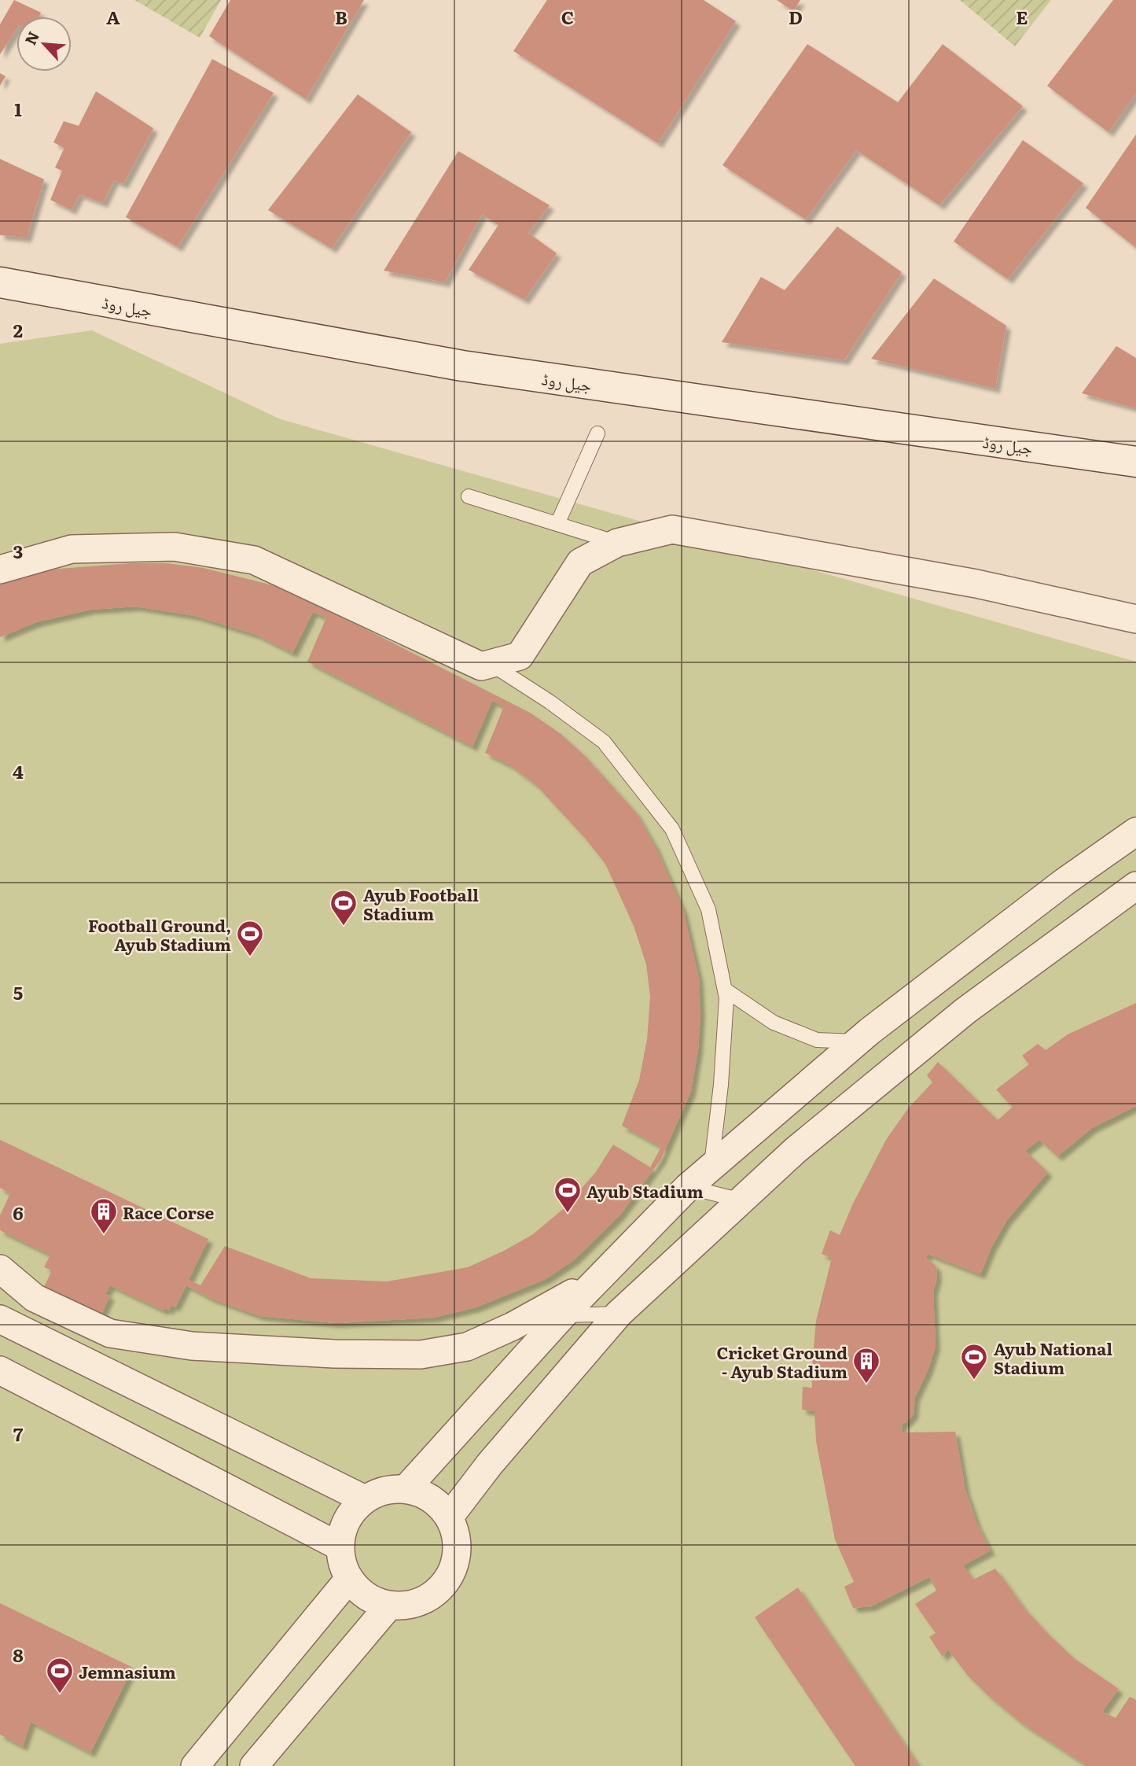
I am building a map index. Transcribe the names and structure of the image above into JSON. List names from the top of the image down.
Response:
{
  "streets": {
    "main road": ["جیل روڈ"]
  },
  "places": {
    "sports": [
      "Ayub Football Stadium",
      "Football Ground, Ayub Stadium",
      "Ayub Stadium",
      "Ayub National Stadium",
      "Jemnasium"
    ],
    "building": ["Race Corse", "Cricket Ground - Ayub Stadium"]
  },
  "north": "top left",
  "grid": {
    "columns": [
      "A",
      "B",
      "C",
      "D",
      "E"
    ],
    "rows": [
      "1",
      "2",
      "3",
      "4",
      "5",
      "6",
      "7",
      "8"
    ]
  }
}
